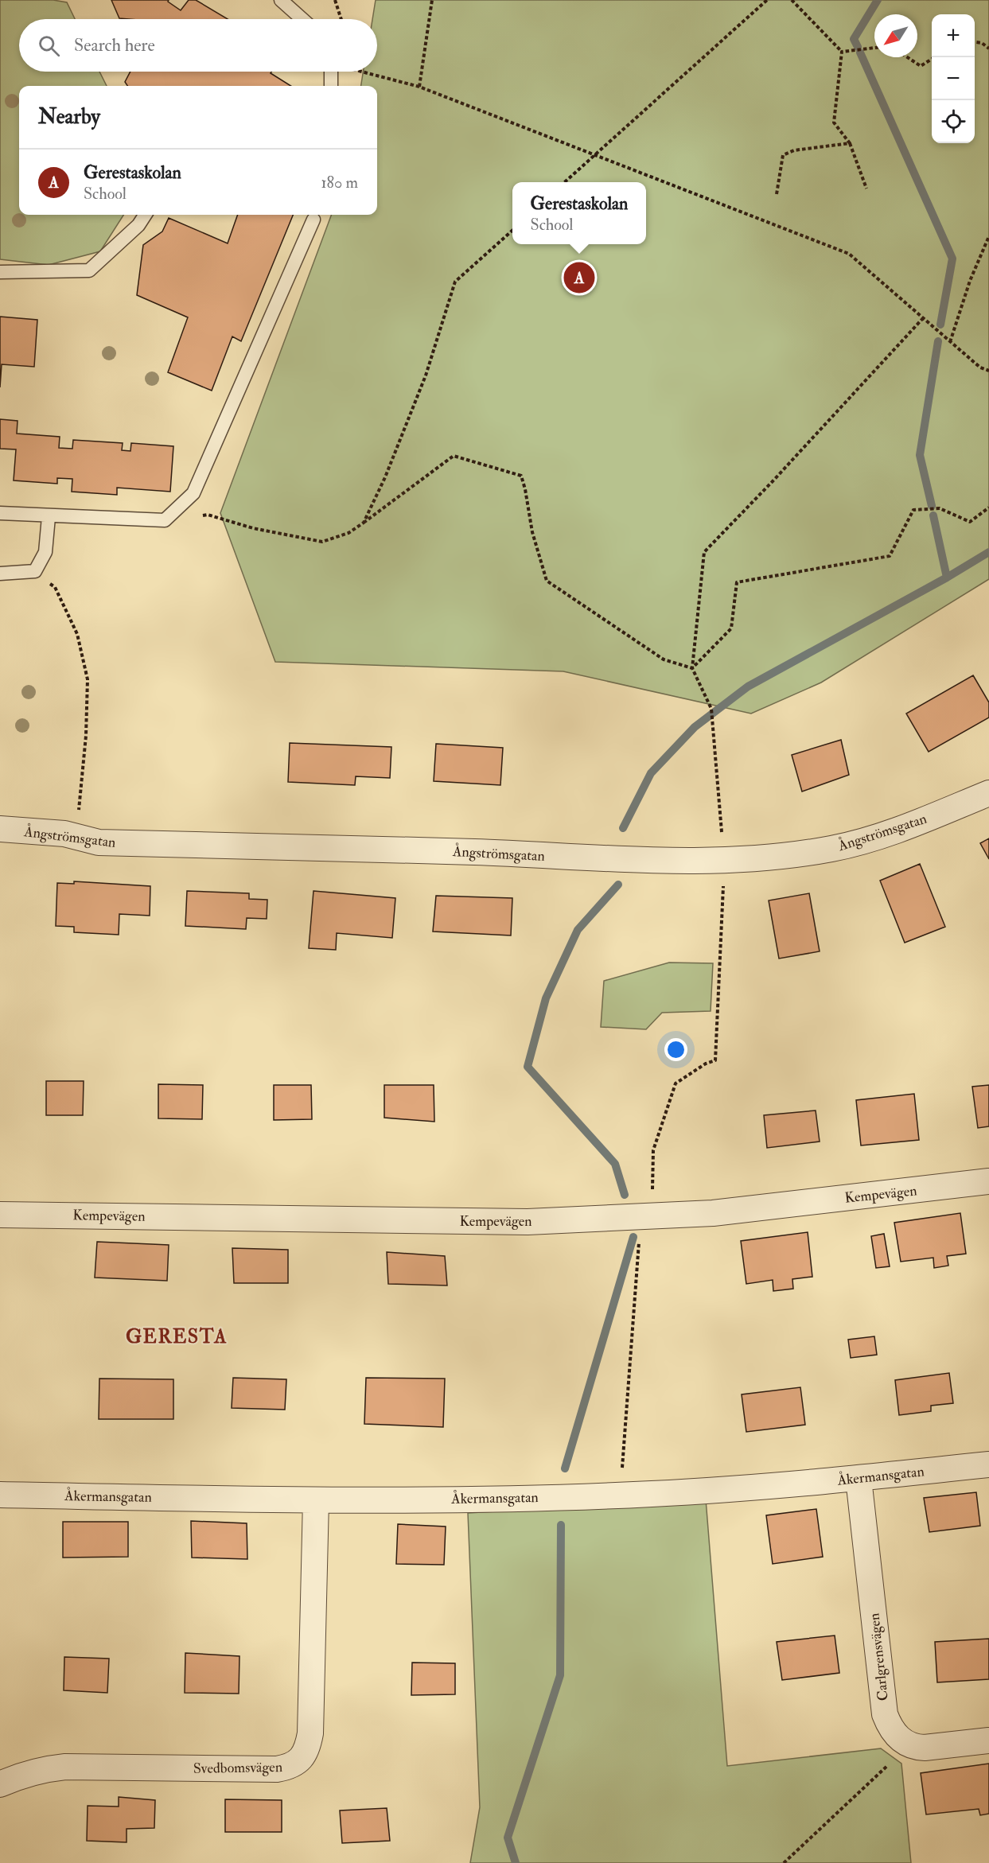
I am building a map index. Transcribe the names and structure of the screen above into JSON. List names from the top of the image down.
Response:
{
  "streets": {
    "street": [
      "Ångströmsgatan",
      "Kempevägen",
      "Åkermansgatan",
      "Carlgrensvägen",
      "Svedbomsvägen"
    ]
  },
  "crossings": [
    ["Åkermansgatan", "Carlgrensvägen"],
    ["Åkermansgatan", "Svedbomsvägen"]
  ],
  "districts": ["GERESTA"],
  "north": "bottom left",
  "page": {
    "map_buttons": ["+", "−"],
    "search": "Search here",
    "heading": "Nearby",
    "list": [
      {
        "mark": "A",
        "name": "Gerestaskolan",
        "note": "School",
        "value": "180 m"
      }
    ],
    "popup": ["Gerestaskolan", "School"],
    "pins": "A"
  }
}
